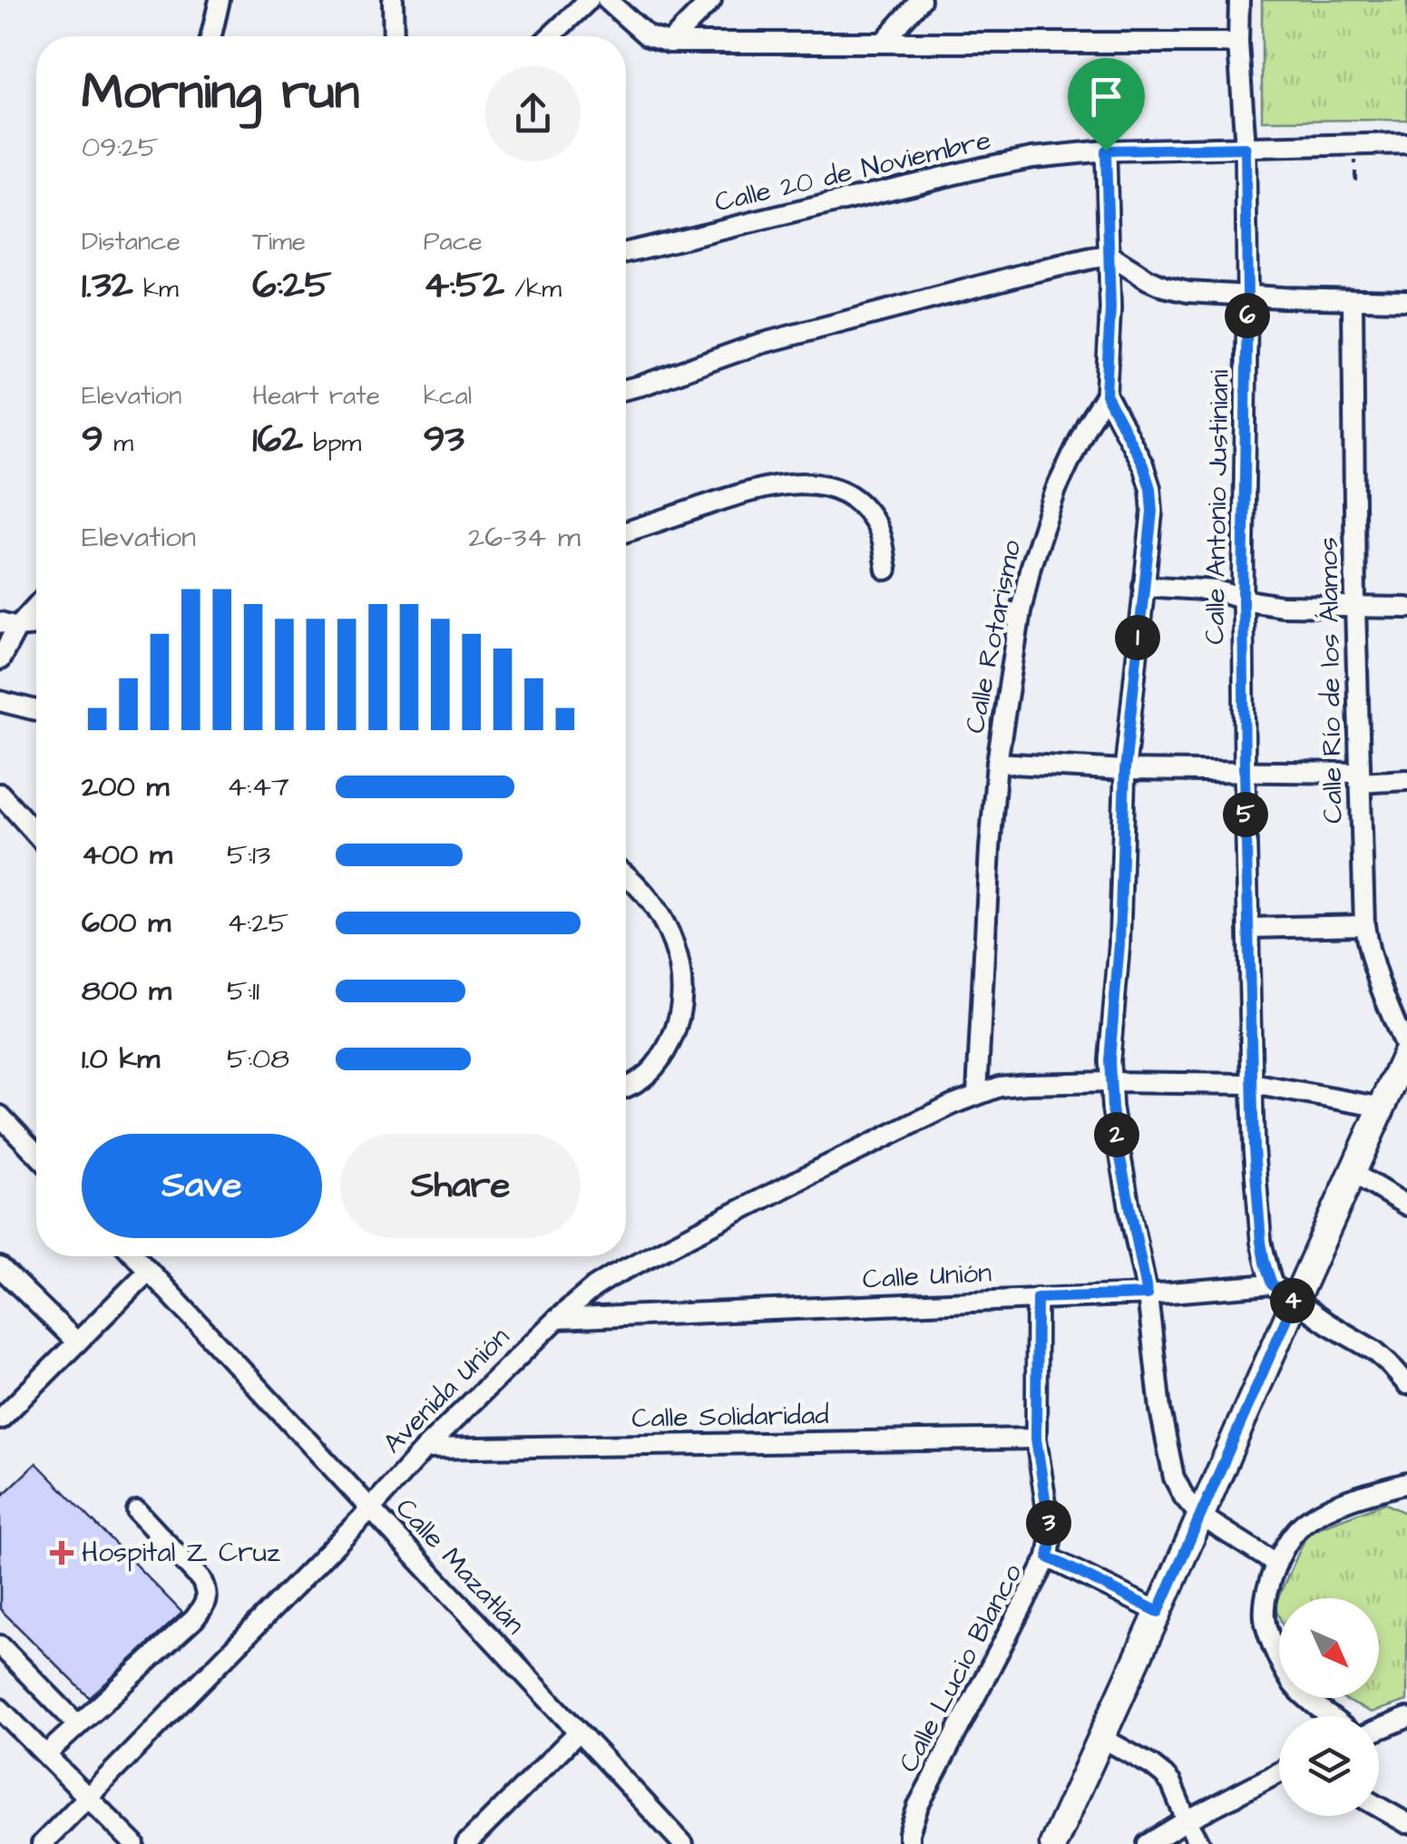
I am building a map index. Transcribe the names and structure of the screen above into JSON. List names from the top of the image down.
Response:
{
  "streets": {
    "street": [
      "Calle 20 de Noviembre",
      "Calle Antonio Justiniani",
      "Calle Rotarismo",
      "Calle Río de los Álamos",
      "Calle Unión",
      "Avenida Unión",
      "Calle Solidaridad",
      "Calle Mazatlán",
      "Calle Lucio Blanco"
    ]
  },
  "crossings": [
    ["Calle 20 de Noviembre", "Calle Antonio Justiniani"],
    ["Calle 20 de Noviembre", "Calle Rotarismo"],
    ["Calle Antonio Justiniani", "Calle Unión"],
    ["Calle Antonio Justiniani", "Avenida Unión"],
    ["Calle Rotarismo", "Avenida Unión"],
    ["Calle Unión", "Avenida Unión"],
    ["Calle Unión", "Calle Lucio Blanco"],
    ["Avenida Unión", "Calle Solidaridad"],
    ["Avenida Unión", "Calle Mazatlán"],
    ["Calle Solidaridad", "Calle Lucio Blanco"]
  ],
  "places": {
    "health": ["Hospital Z Cruz"]
  },
  "north": "bottom right",
  "page": {
    "heading": ["Morning run", "09:25"],
    "stats": [
      ["Distance", "1.32 km"],
      ["Time", "6:25"],
      ["Pace", "4:52 /km"],
      ["Elevation", "9 m"],
      ["Heart rate", "162 bpm"],
      ["kcal", "93"]
    ],
    "pins": [
      "6",
      "1",
      "5",
      "2",
      "4",
      "3"
    ],
    "chart": ["Elevation", "26–34 m"],
    "list": [
      {
        "name": "200 m",
        "note": "4:47"
      },
      {
        "name": "400 m",
        "note": "5:13"
      },
      {
        "name": "600 m",
        "note": "4:25"
      },
      {
        "name": "800 m",
        "note": "5:11"
      },
      {
        "name": "1.0 km",
        "note": "5:08"
      }
    ],
    "buttons": ["Save", "Share"]
  }
}
